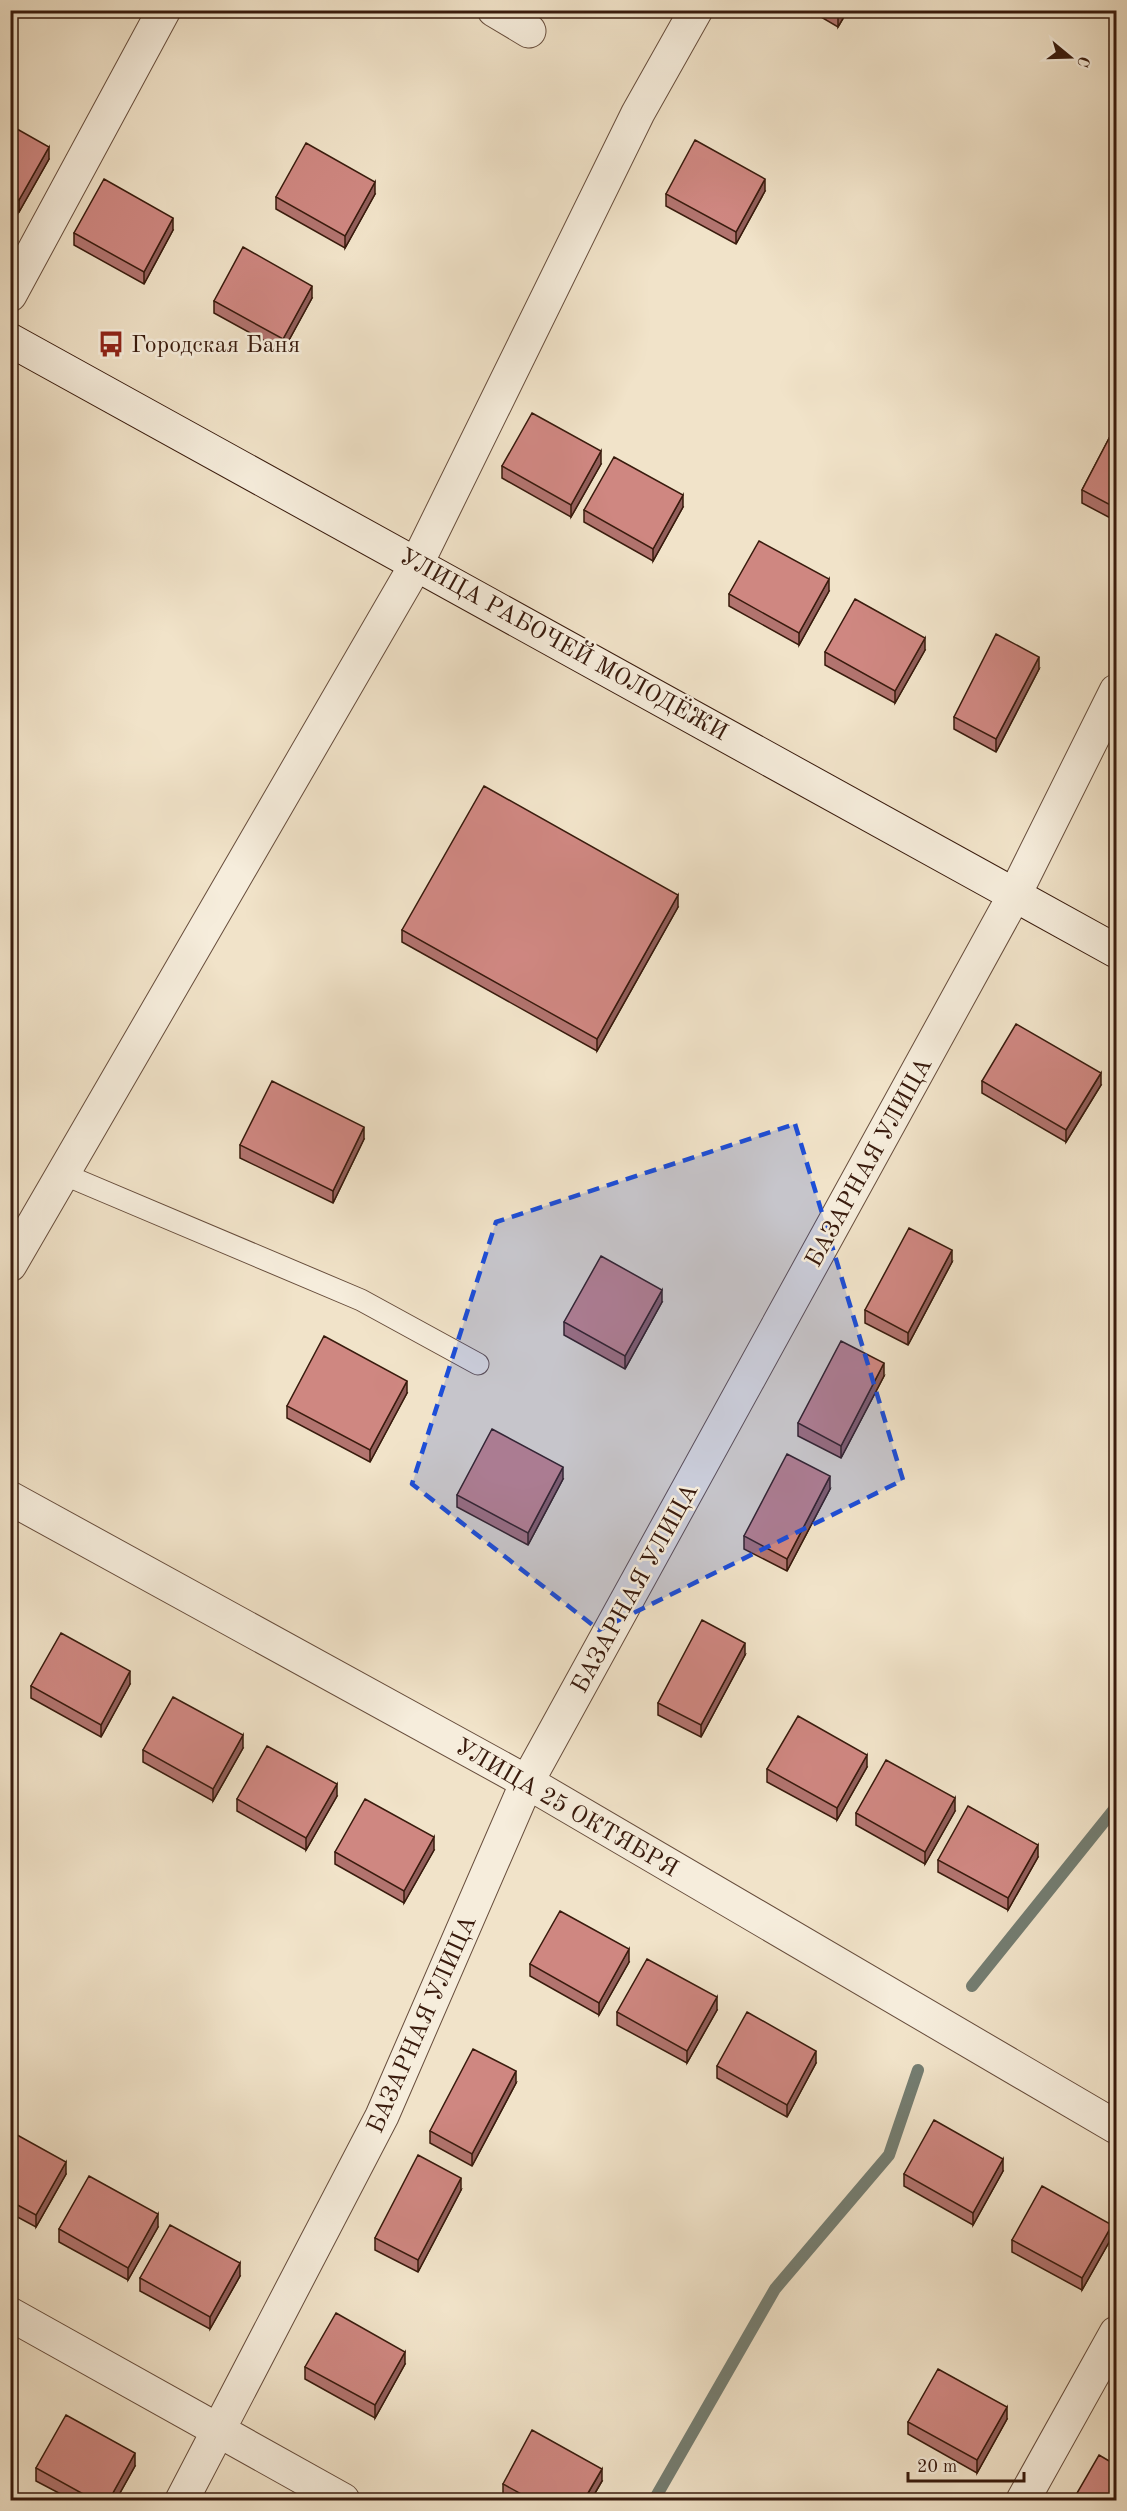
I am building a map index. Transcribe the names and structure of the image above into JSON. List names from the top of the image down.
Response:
{
  "streets": {
    "street": ["УЛИЦА РАБОЧЕЙ МОЛОДЁЖИ", "БАЗАРНАЯ УЛИЦА", "УЛИЦА 25 ОКТЯБРЯ"]
  },
  "crossings": [
    ["УЛИЦА РАБОЧЕЙ МОЛОДЁЖИ", "БАЗАРНАЯ УЛИЦА"],
    ["БАЗАРНАЯ УЛИЦА", "УЛИЦА 25 ОКТЯБРЯ"]
  ],
  "places": {
    "bus stop": ["Городская Баня"]
  },
  "scale_bar": "20 m",
  "north": "right"
}
